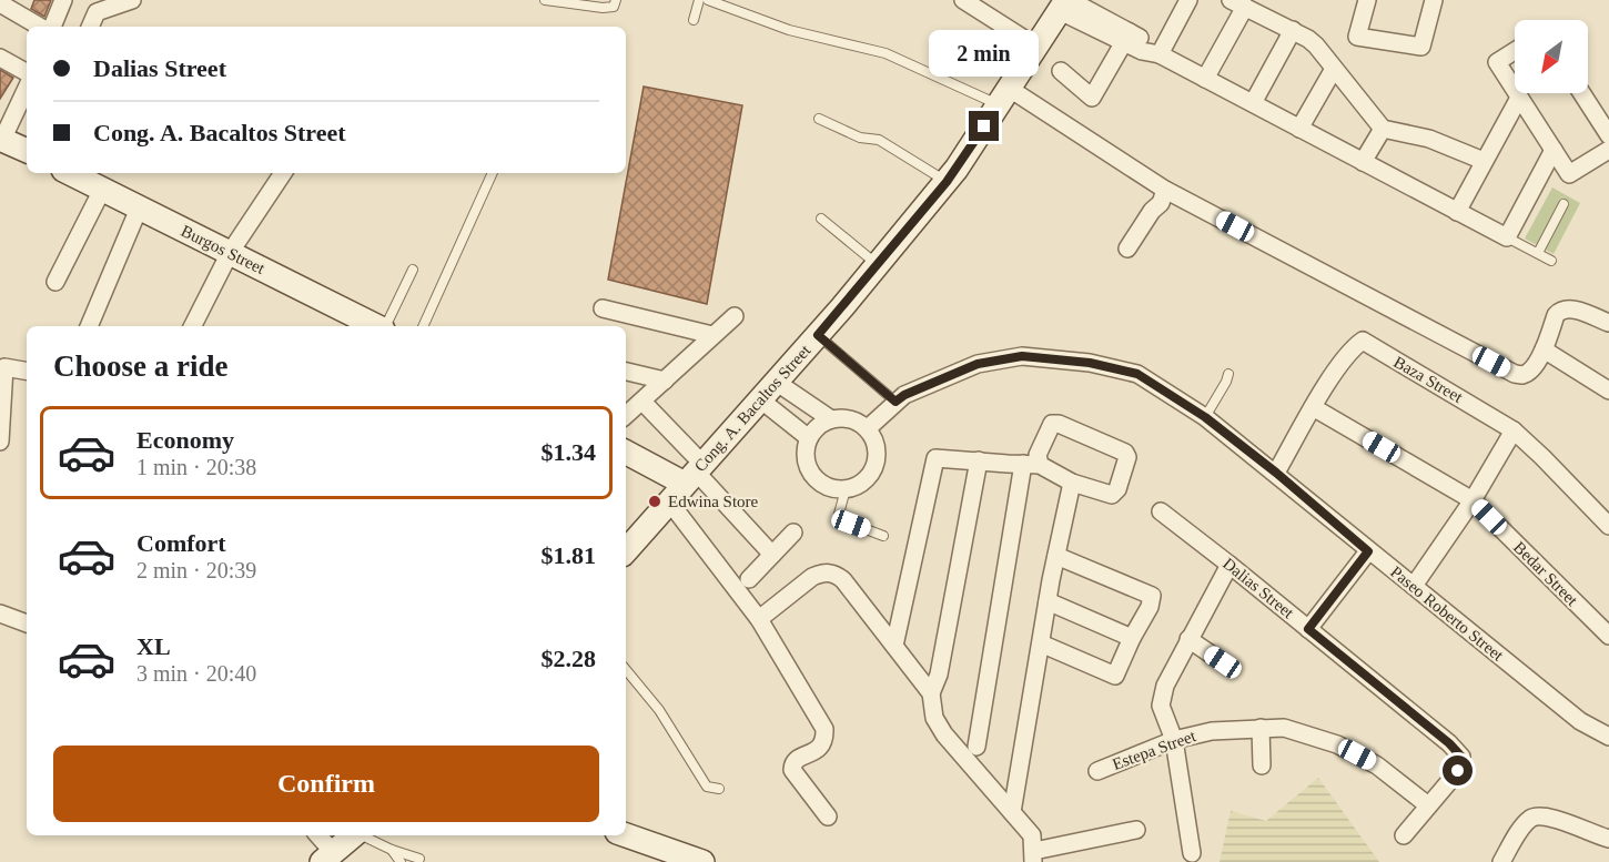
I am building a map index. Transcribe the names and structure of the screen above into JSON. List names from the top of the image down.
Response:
{
  "streets": {
    "street": [
      "Burgos Street",
      "Baza Street",
      "Cong. A. Bacaltos Street",
      "Bedar Street",
      "Dalias Street",
      "Paseo Roberto Street",
      "Estepa Street"
    ]
  },
  "crossings": [
    ["Baza Street", "Bedar Street"],
    ["Baza Street", "Paseo Roberto Street"],
    ["Dalias Street", "Estepa Street"]
  ],
  "places": ["Edwina Store"],
  "north": "bottom left",
  "page": {
    "banner": ["Dalias Street", "Cong. A. Bacaltos Street"],
    "bubble": "2 min",
    "heading": "Choose a ride",
    "list": [
      {
        "name": "Economy",
        "note": "1 min · 20:38",
        "value": "$1.34"
      },
      {
        "name": "Comfort",
        "note": "2 min · 20:39",
        "value": "$1.81"
      },
      {
        "name": "XL",
        "note": "3 min · 20:40",
        "value": "$2.28"
      }
    ],
    "buttons": "Confirm"
  }
}
